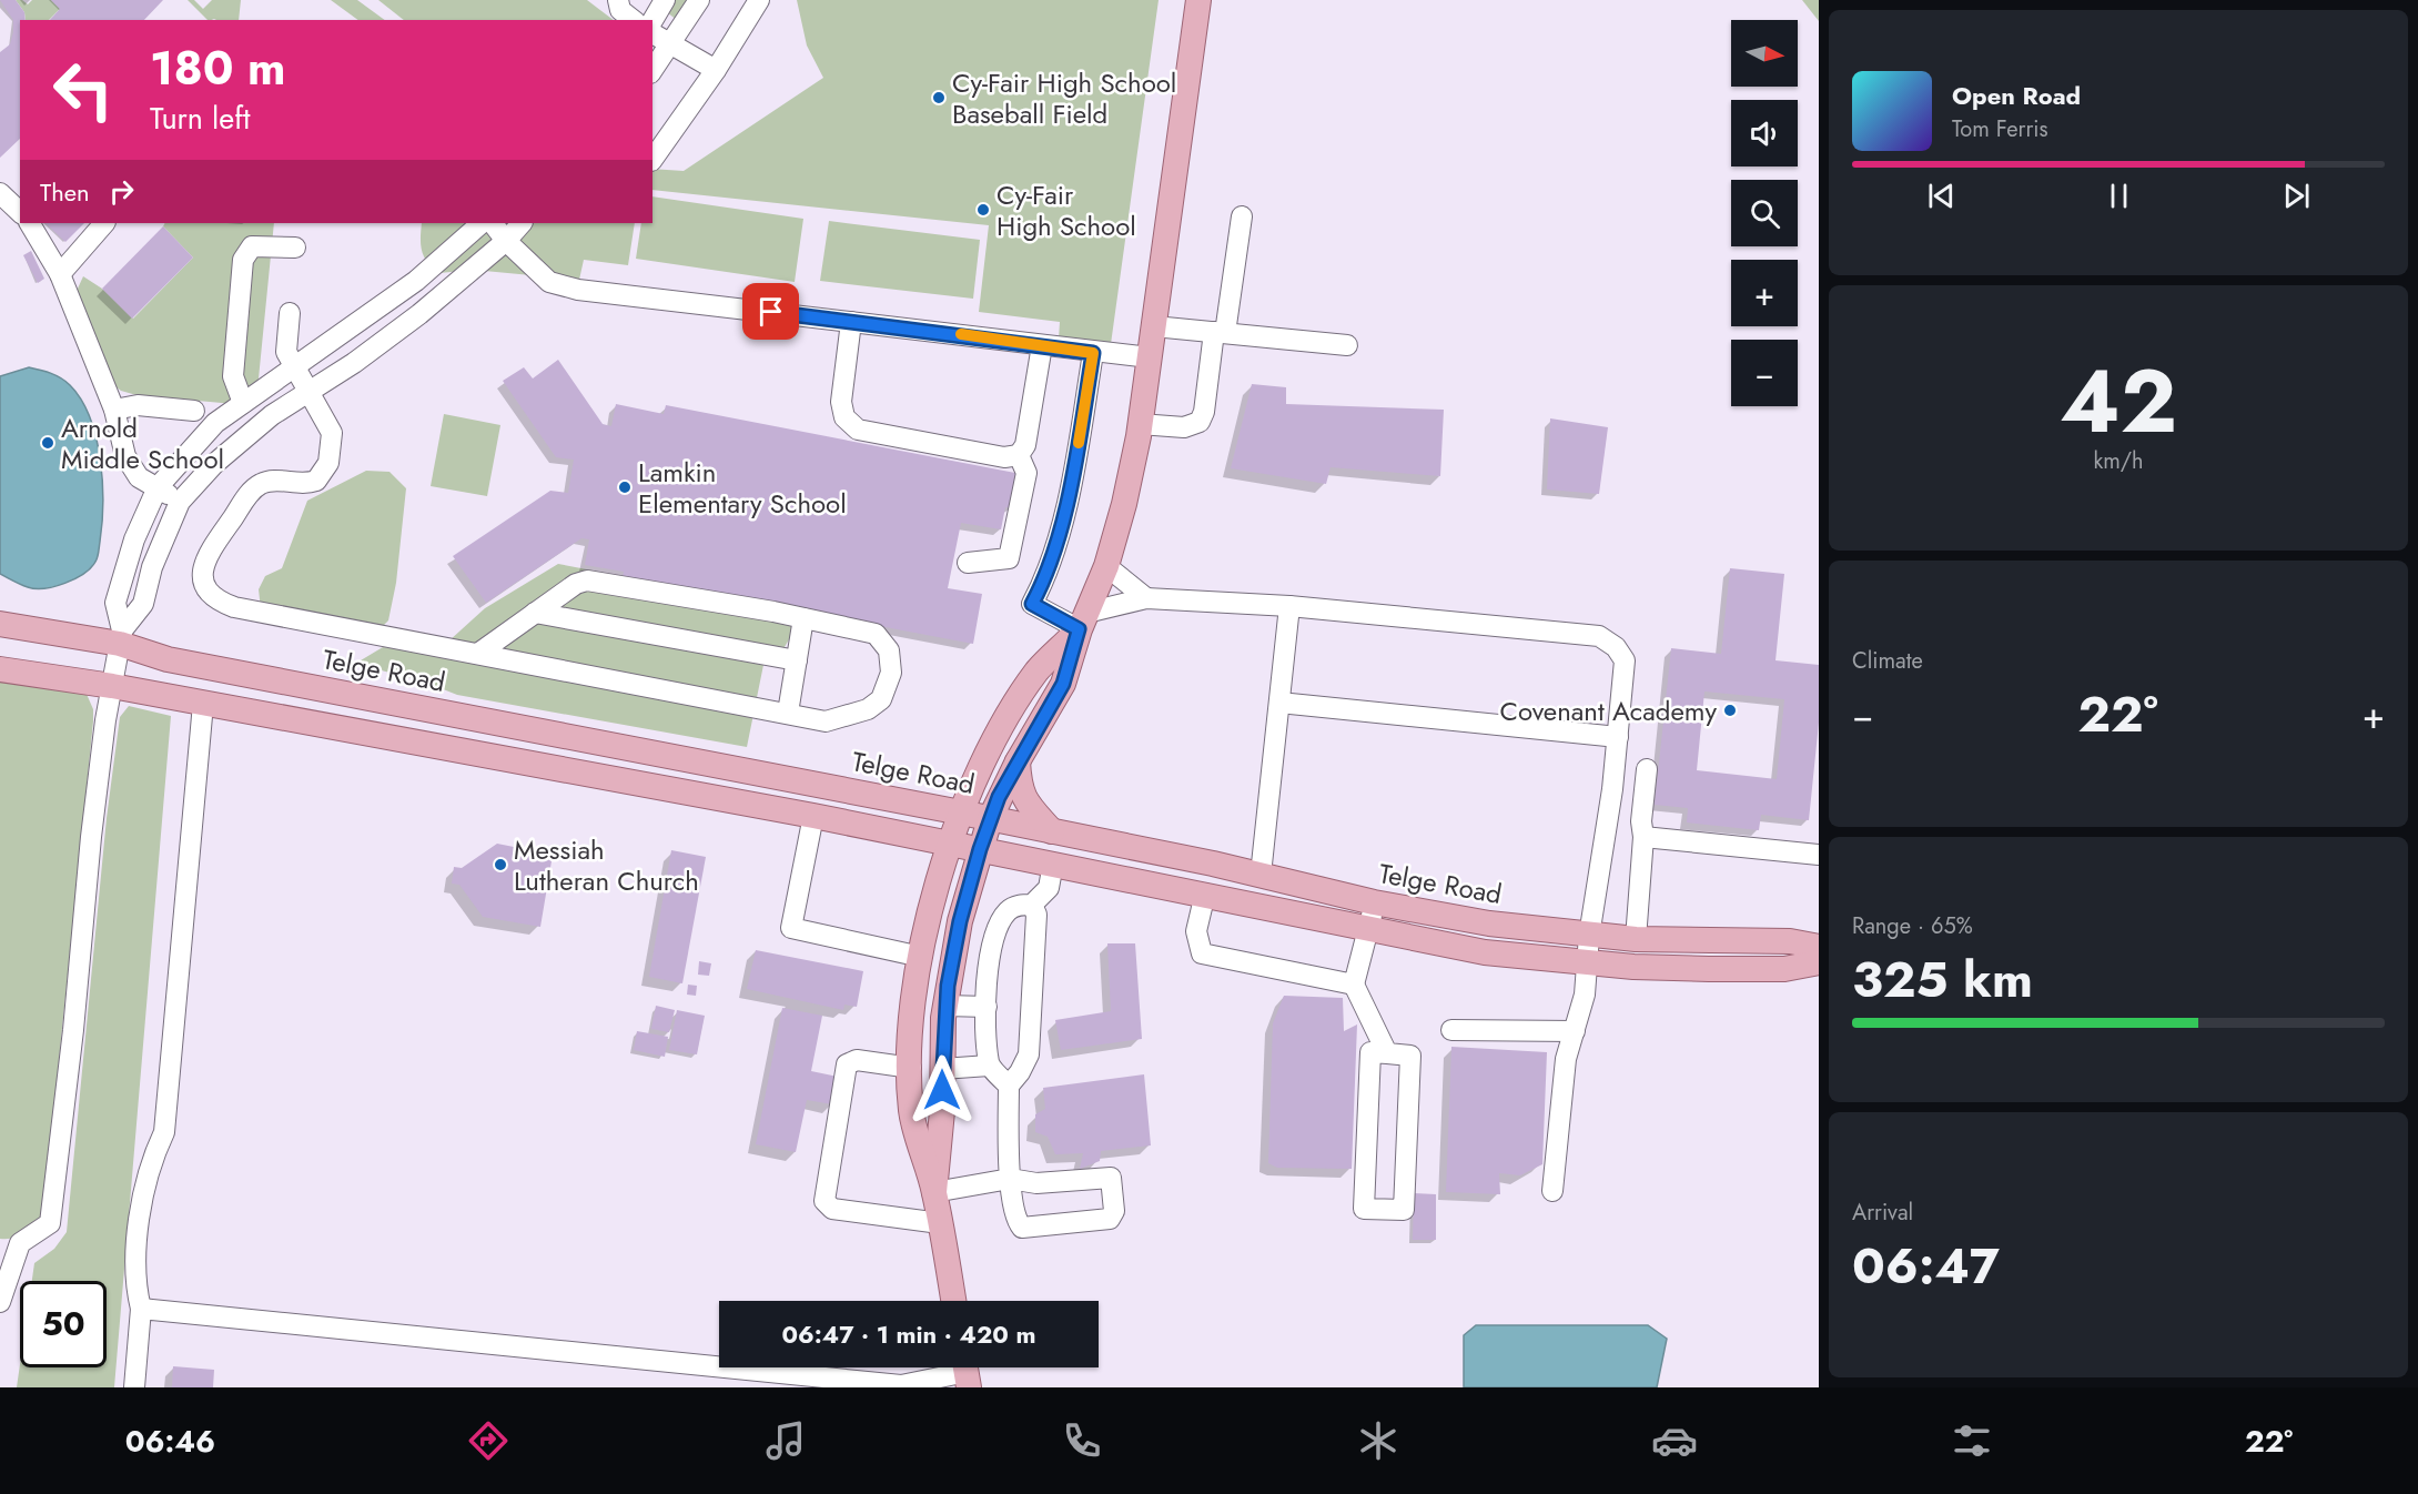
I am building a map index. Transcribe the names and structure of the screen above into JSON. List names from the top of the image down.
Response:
{
  "streets": {
    "main road": ["Telge Road"]
  },
  "places": [
    "Cy-Fair High School Baseball Field",
    "Cy-Fair High School",
    "Arnold Middle School",
    "Lamkin Elementary School",
    "Covenant Academy",
    "Messiah Lutheran Church"
  ],
  "north": "right",
  "page": {
    "map_buttons": ["+", "−"],
    "turn": ["180 m", "Turn left"],
    "song": ["Open Road", "Tom Ferris"],
    "then": "Then",
    "tile": [
      ["42", "km/h"],
      "Climate",
      ["Range · 65%", "325 km"],
      ["Arrival", "06:47"]
    ],
    "heat": ["−", "22°", "+"],
    "limit": "50",
    "trip": "06:47 · 1 min · 420 m",
    "tabs": ["06:46", "22°"]
  }
}
